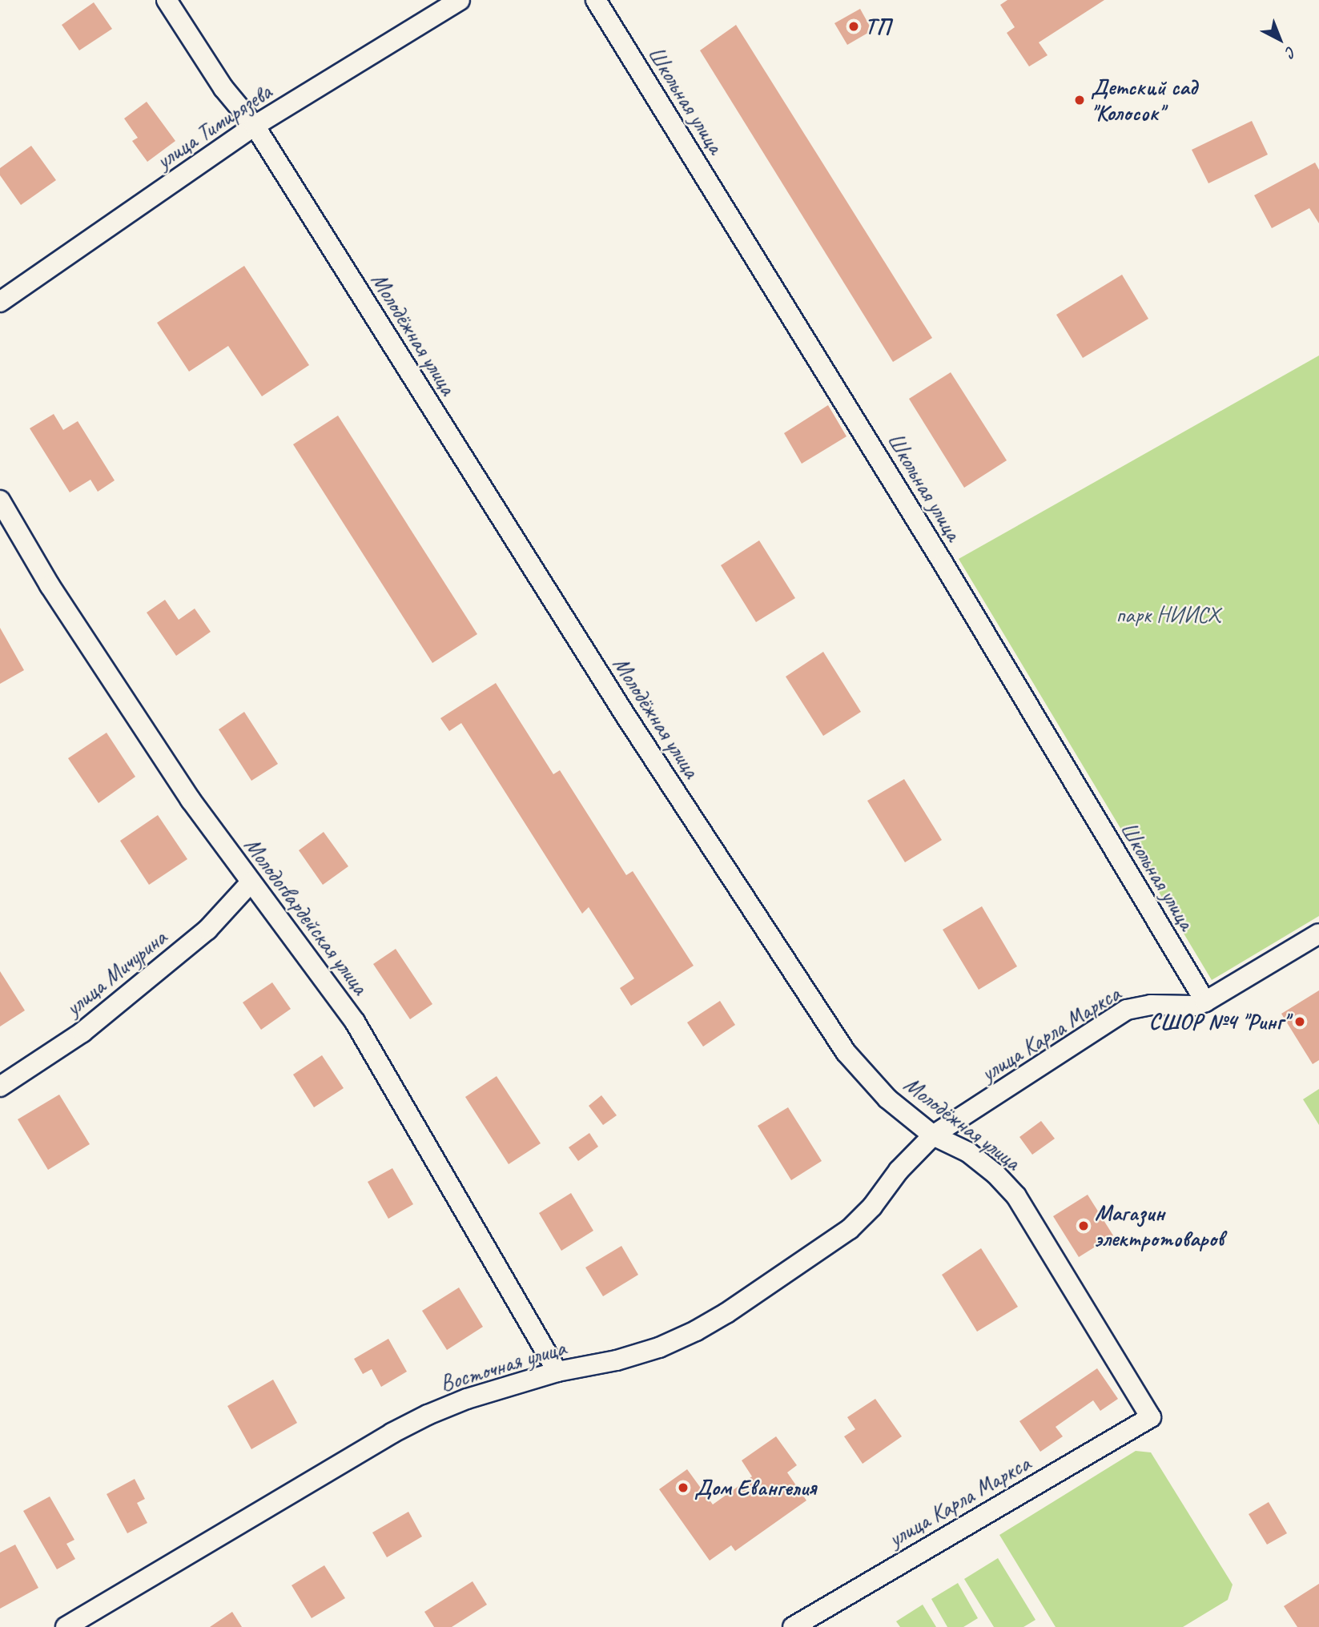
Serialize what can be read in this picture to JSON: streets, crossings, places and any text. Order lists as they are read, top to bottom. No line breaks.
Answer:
{"streets":{"street":["Школьная улица","улица Тимирязева","Молодёжная улица","Молодогвардейская улица","улица Мичурина","улица Карла Маркса","Восточная улица"]},"crossings":[["Школьная улица","улица Карла Маркса"],["улица Тимирязева","Молодёжная улица"],["Молодёжная улица","улица Карла Маркса"],["Молодёжная улица","Восточная улица"],["Молодогвардейская улица","улица Мичурина"],["Молодогвардейская улица","Восточная улица"],["улица Карла Маркса","Восточная улица"]],"parks":["парк НИИСХ"],"places":["ТП","Детский сад \"Колосок\"","СШОР №4 \"Ринг\"","Магазин электротоваров","Дом Евангелия"],"north":"bottom right"}
